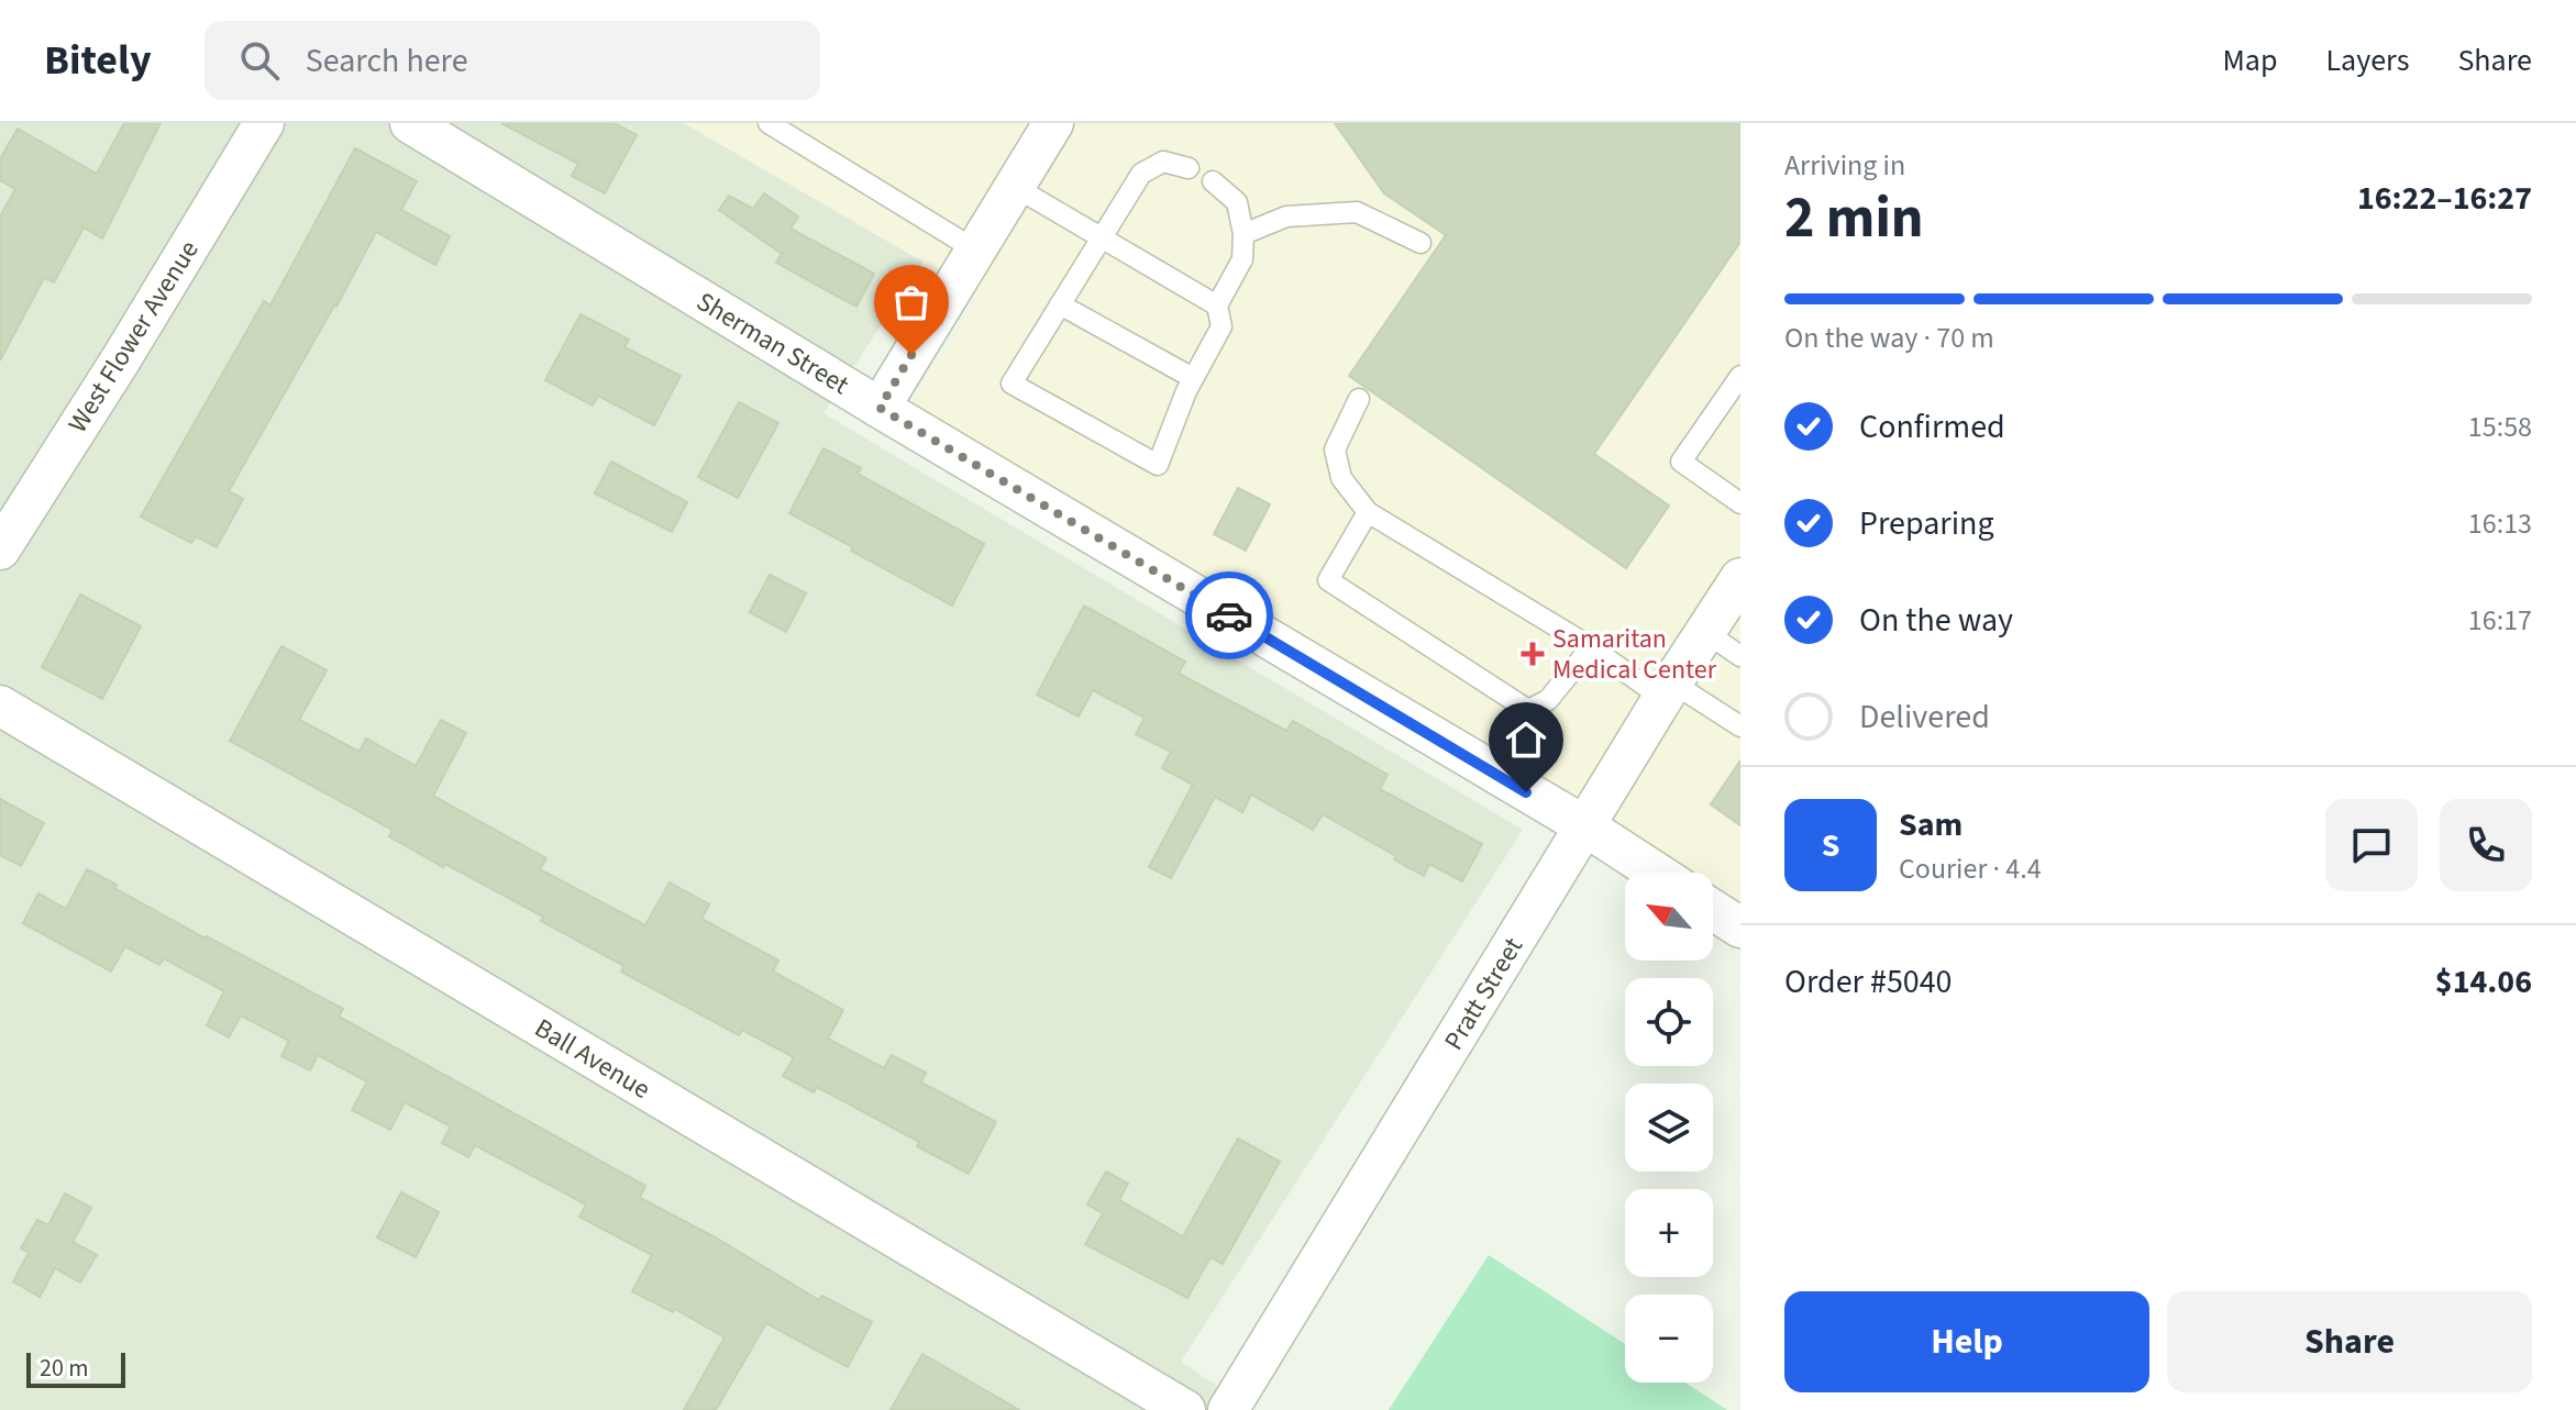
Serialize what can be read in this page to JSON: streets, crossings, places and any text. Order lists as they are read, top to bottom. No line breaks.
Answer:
{"streets":{"street":["West Flower Avenue","Sherman Street","Pratt Street","Ball Avenue"]},"crossings":[["Sherman Street","Pratt Street"]],"places":{"health":["Samaritan Medical Center"]},"scale_bar":"20 m","north":"top left","page":{"header":"Bitely","search":"Search here","nav":["Map","Layers","Share"],"heading":["2 min","Arriving in","16:22–16:27"],"panel":["Sam","Courier · 4.4","Order #5040","$14.06"],"bar":"On the way · 70 m","list":[["Confirmed","15:58"],["Preparing","16:13"],["On the way","16:17"],"Delivered"],"round":"S","map_buttons":["+","−"],"buttons":["Help","Share"],"scale":"20 m"}}
